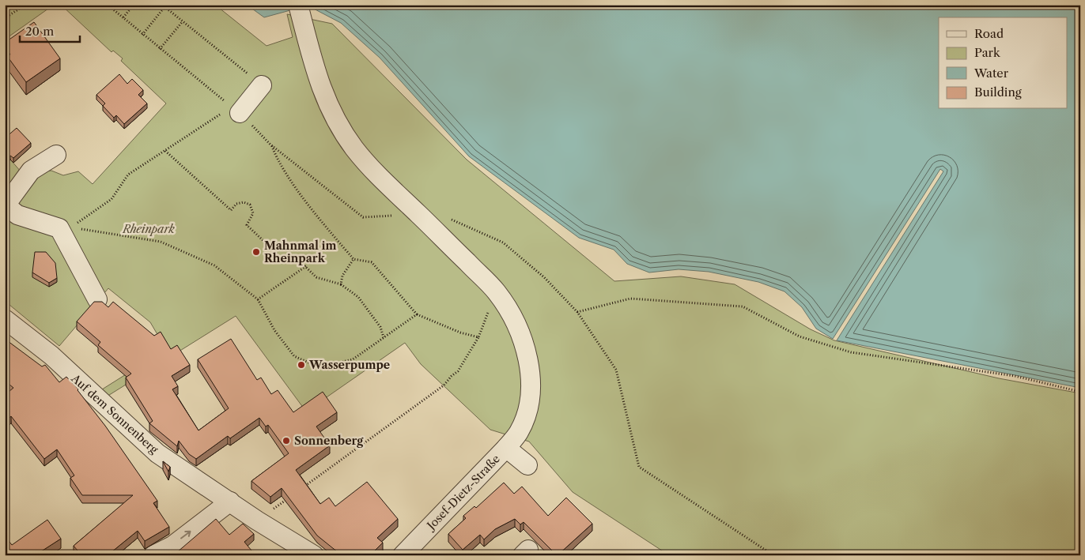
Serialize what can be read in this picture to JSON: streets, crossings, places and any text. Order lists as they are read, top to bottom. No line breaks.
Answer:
{"streets":{"street":["Auf dem Sonnenberg","Josef-Dietz-Straße"]},"parks":["Rheinpark"],"places":["Mahnmal im Rheinpark","Wasserpumpe","Sonnenberg"],"legend":["Road","Park","Water","Building"],"scale_bar":"20 m"}
